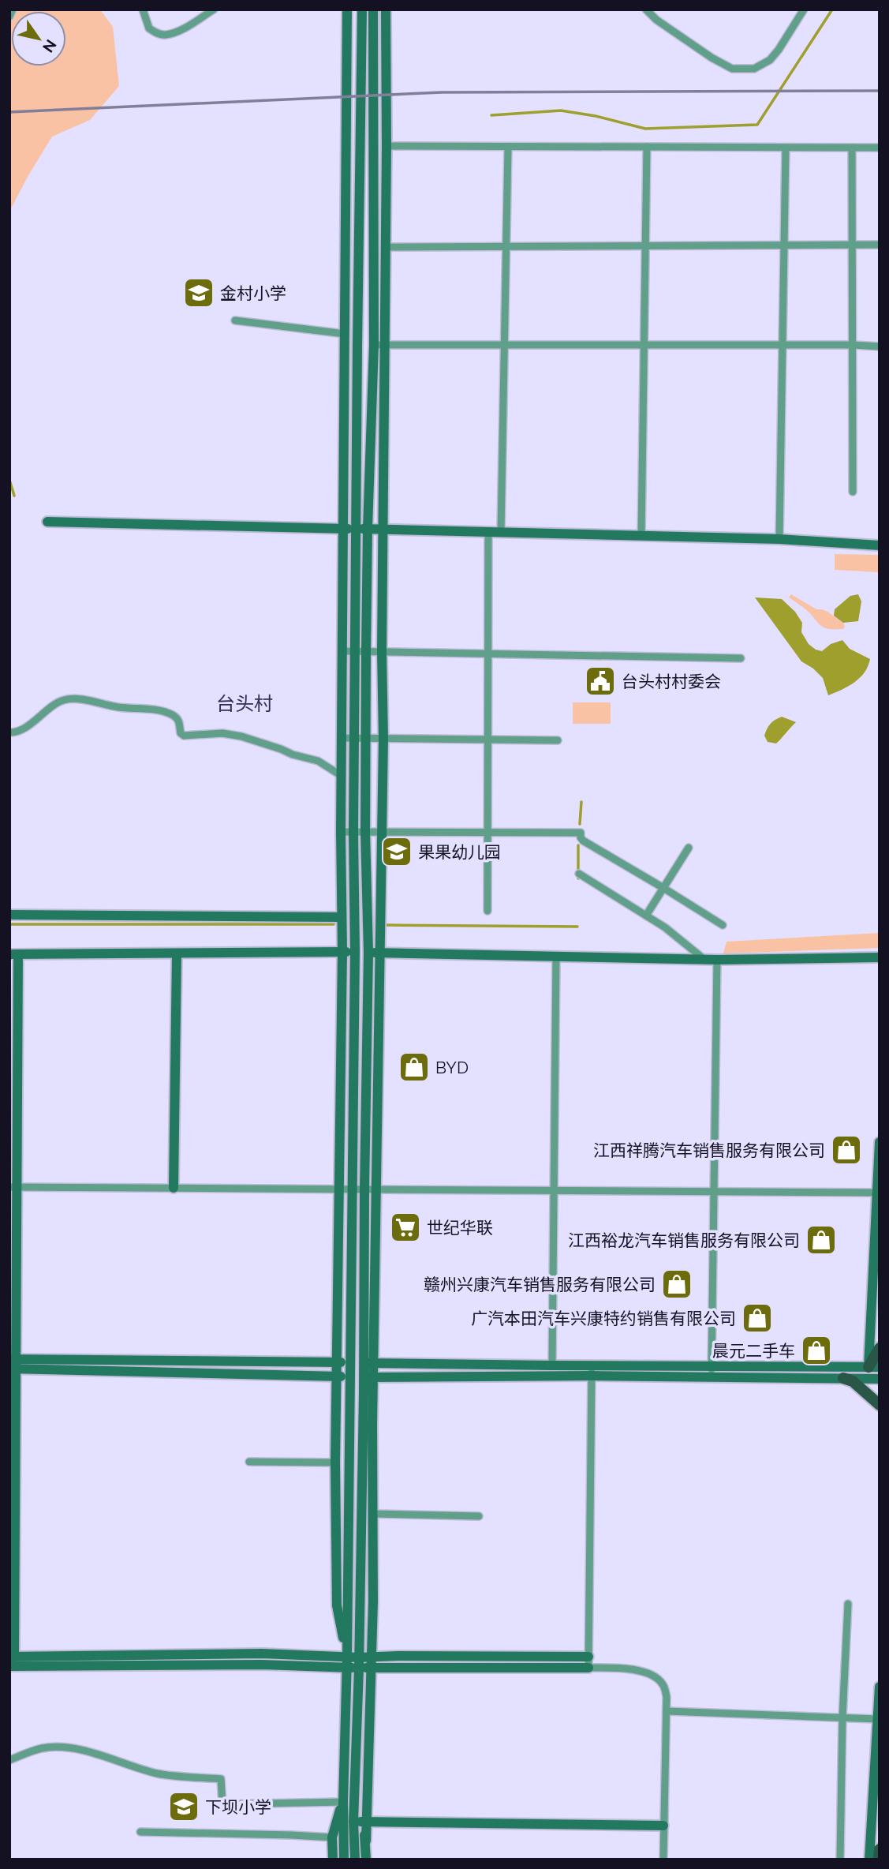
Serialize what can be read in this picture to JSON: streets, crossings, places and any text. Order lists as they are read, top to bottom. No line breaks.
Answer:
{"districts":["台头村"],"places":{"school or university":["金村小学","果果幼儿园","下坝小学"],"public building":["台头村村委会"],"shop":["BYD","江西祥腾汽车销售服务有限公司","江西裕龙汽车销售服务有限公司","赣州兴康汽车销售服务有限公司","广汽本田汽车兴康特约销售有限公司","晨元二手车"],"supermarket":["世纪华联"]},"north":"bottom right"}
